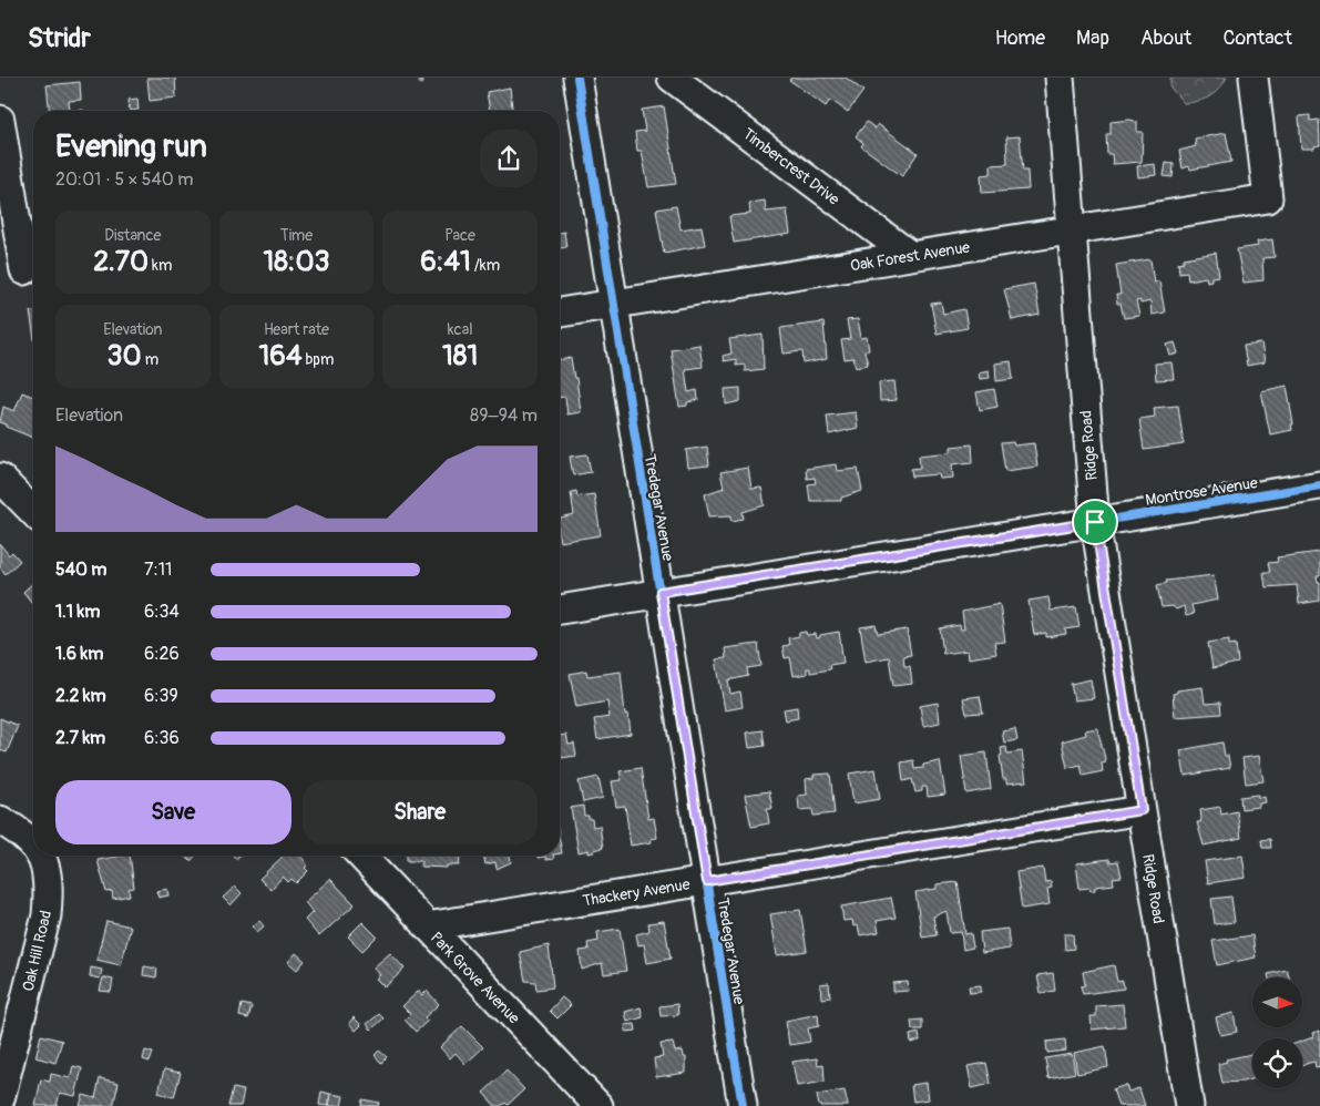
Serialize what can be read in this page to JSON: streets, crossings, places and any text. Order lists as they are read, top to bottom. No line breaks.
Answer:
{"streets":{"street":["Timbercrest Drive","Oak Forest Avenue","Ridge Road","Montrose Avenue","Tredegar Avenue","Thackery Avenue","Oak Hill Road","Park Grove Avenue"]},"crossings":[["Timbercrest Drive","Oak Forest Avenue"],["Oak Forest Avenue","Ridge Road"],["Oak Forest Avenue","Tredegar Avenue"],["Ridge Road","Montrose Avenue"],["Ridge Road","Thackery Avenue"],["Montrose Avenue","Tredegar Avenue"],["Tredegar Avenue","Thackery Avenue"],["Thackery Avenue","Park Grove Avenue"]],"north":"right","page":{"header":"Stridr","nav":["Home","Map","About","Contact"],"heading":["Evening run","20:01 · 5 × 540 m"],"stats":[["Distance","2.70 km"],["Time","18:03"],["Pace","6:41 /km"],["Elevation","30 m"],["Heart rate","164 bpm"],["kcal","181"]],"chart":["Elevation","89–94 m"],"list":[{"name":"540 m","note":"7:11"},{"name":"1.1 km","note":"6:34"},{"name":"1.6 km","note":"6:26"},{"name":"2.2 km","note":"6:39"},{"name":"2.7 km","note":"6:36"}],"buttons":["Save","Share"]}}
